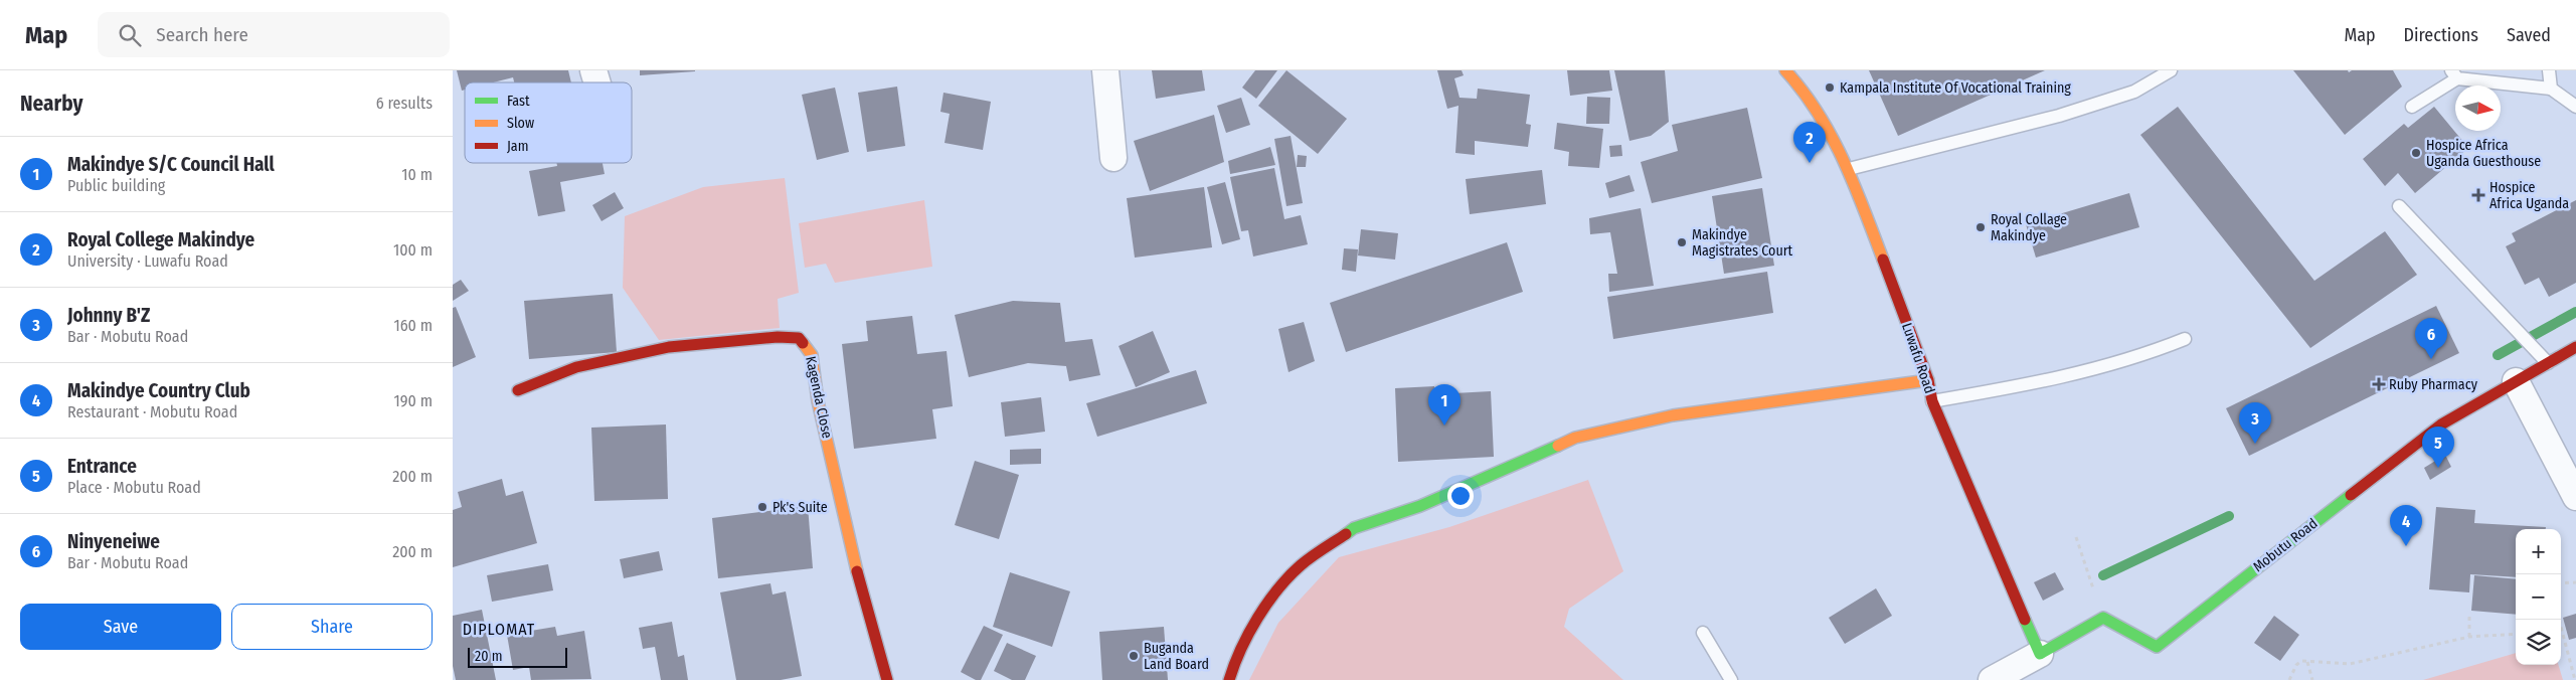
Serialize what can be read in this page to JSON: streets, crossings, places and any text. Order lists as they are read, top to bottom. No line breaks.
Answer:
{"streets":{"street":["Luwafu Road","Kagenda Close","Mobutu Road"]},"districts":["DIPLOMAT"],"places":{"other":["Kampala Institute Of Vocational Training","Hospice Africa Uganda Guesthouse","Royal Collage Makindye","Makindye Magistrates Court","Pk's Suite","Buganda Land Board"],"health":["Hospice Africa Uganda","Ruby Pharmacy"]},"legend":["Fast","Slow","Jam"],"scale_bar":"20 m","north":"right","page":{"header":"Map","search":"Search here","nav":["Map","Directions","Saved"],"heading":["Nearby","6 results"],"pins":["2","6","1","3","5","4"],"list":[{"mark":"1","name":"Makindye S/C Council Hall","note":"Public building","value":"10 m"},{"mark":"2","name":"Royal College Makindye","note":"University · Luwafu Road","value":"100 m"},{"mark":"3","name":"Johnny B'Z","note":"Bar · Mobutu Road","value":"160 m"},{"mark":"4","name":"Makindye Country Club","note":"Restaurant · Mobutu Road","value":"190 m"},{"mark":"5","name":"Entrance","note":"Place · Mobutu Road","value":"200 m"},{"mark":"6","name":"Ninyeneiwe","note":"Bar · Mobutu Road","value":"200 m"}],"map_buttons":["+","−"],"buttons":["Save","Share"],"scale":"20 m"}}
